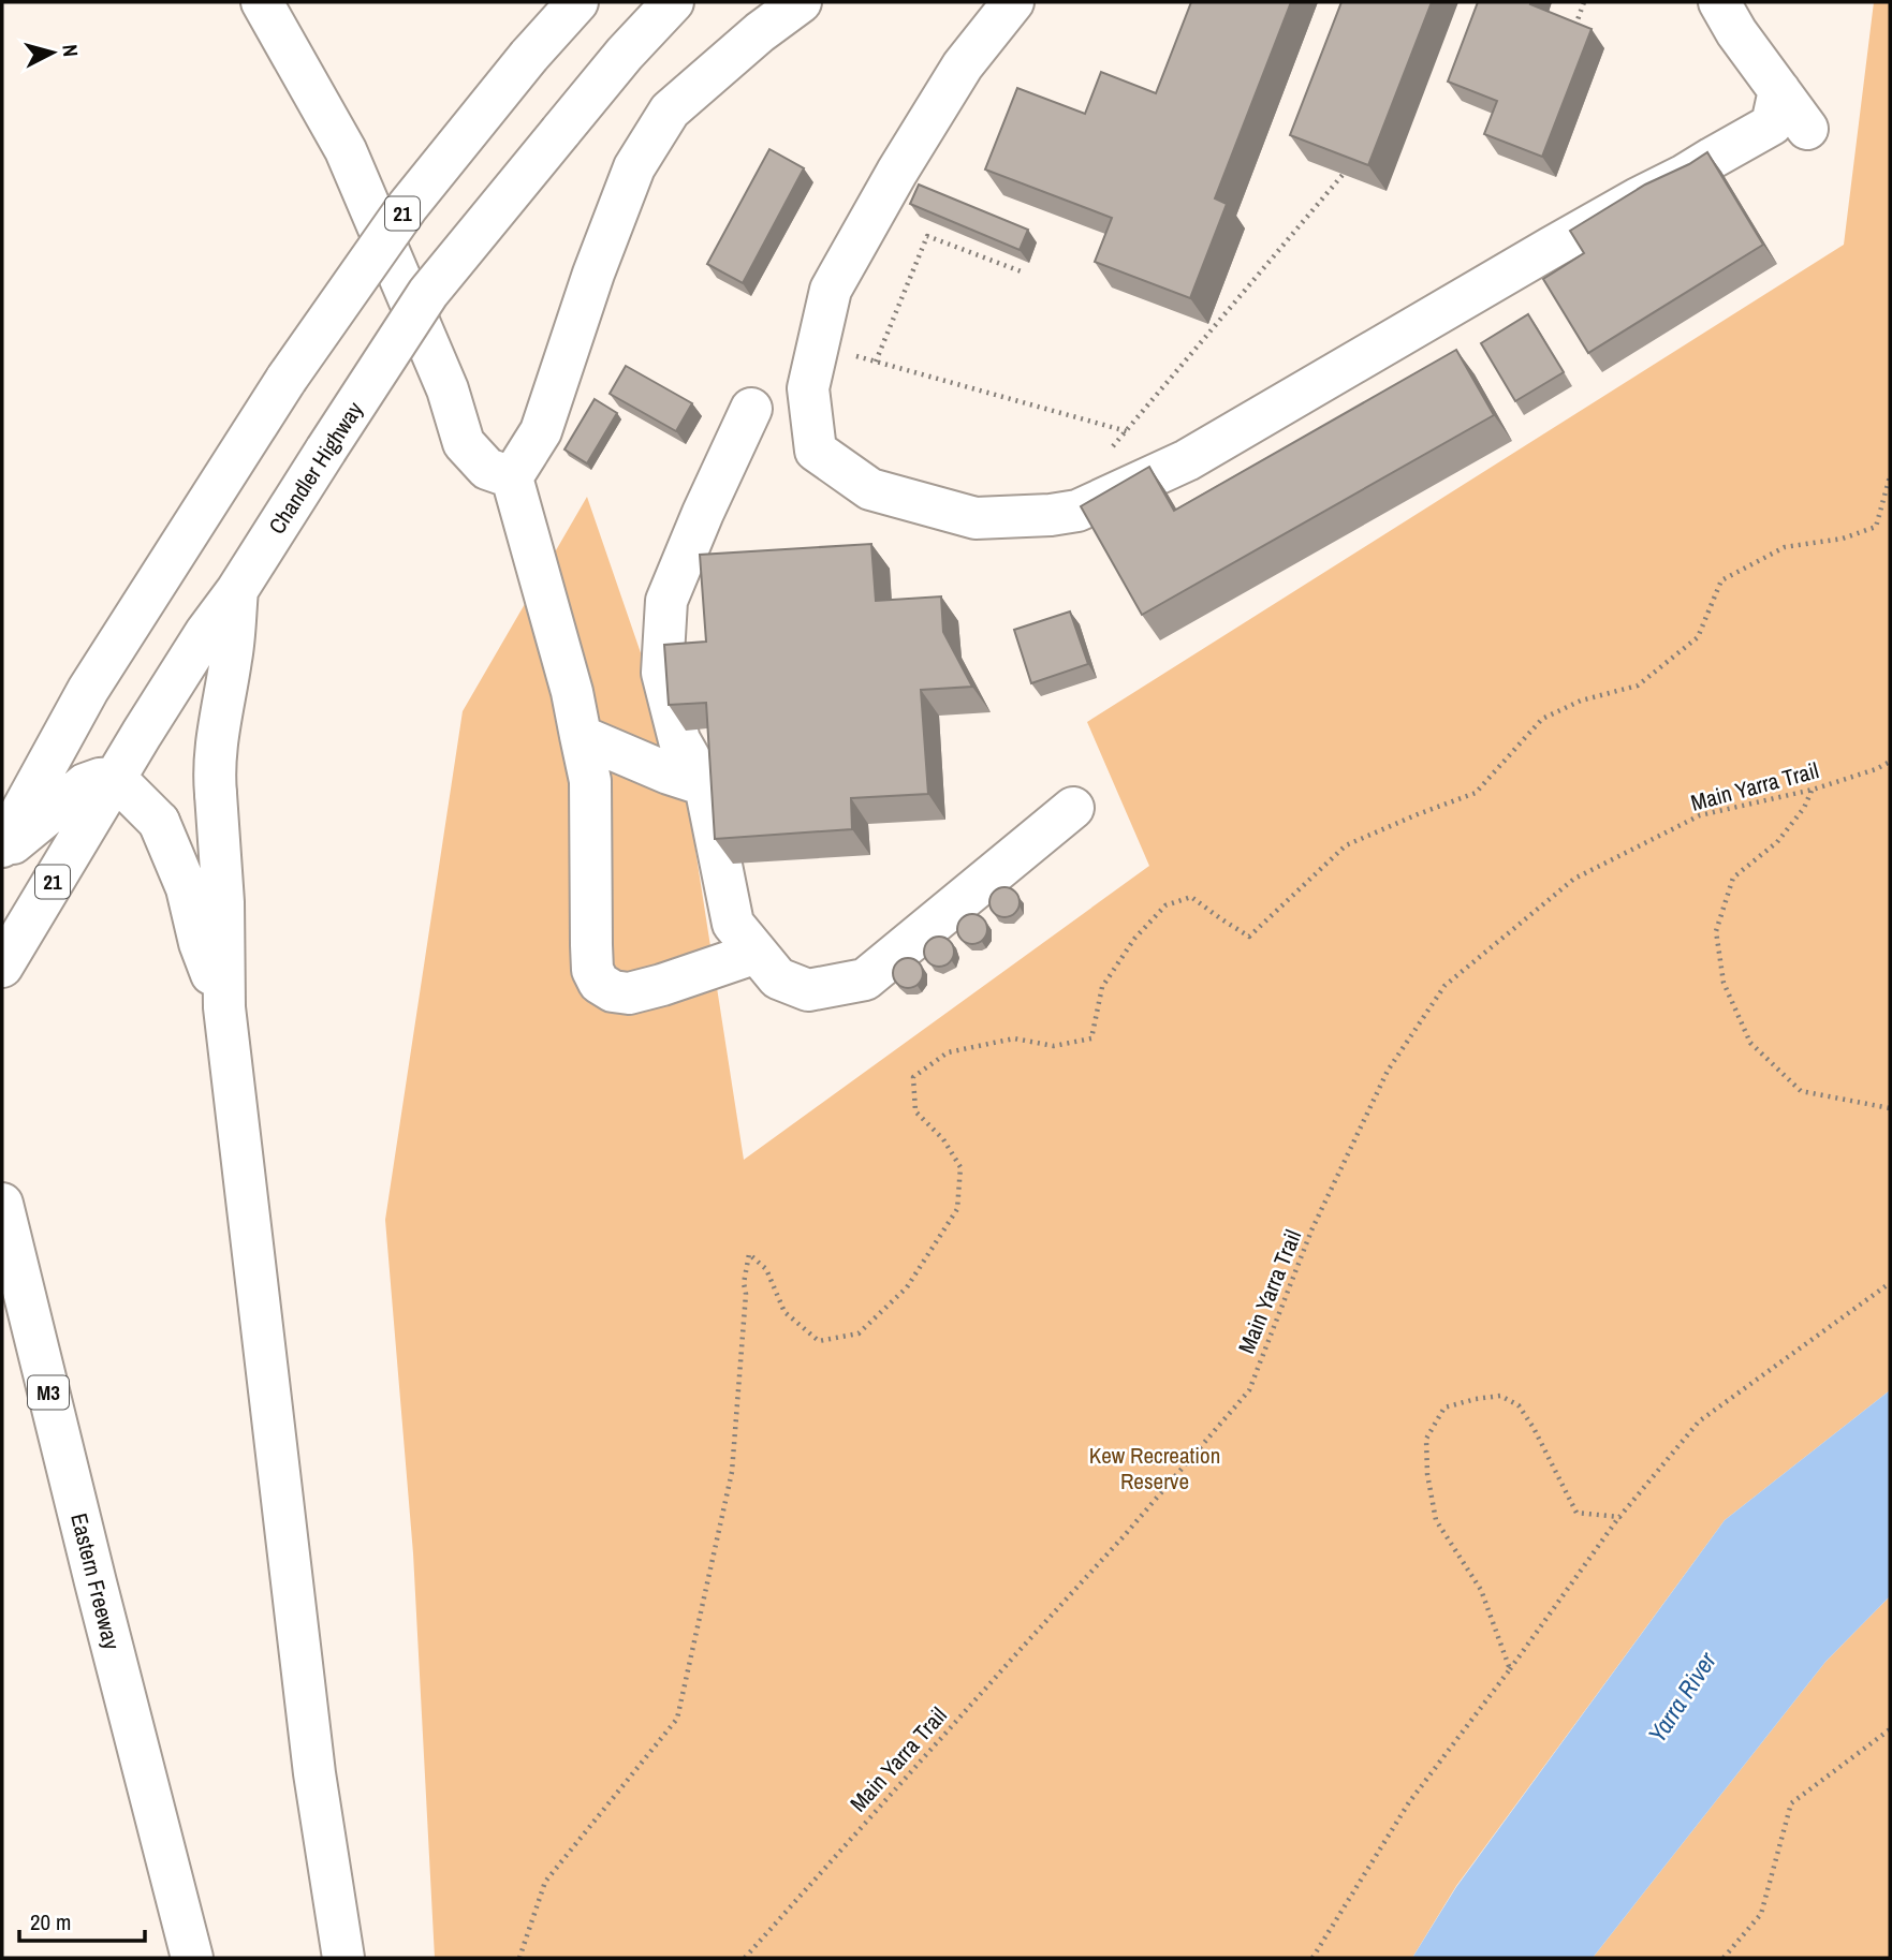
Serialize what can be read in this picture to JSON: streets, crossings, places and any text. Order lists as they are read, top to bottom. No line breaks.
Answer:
{"streets":{"main road":["21","Chandler Highway","M3","Eastern Freeway"],"path":["Main Yarra Trail"]},"water":["Yarra River"],"parks":["Kew Recreation Reserve"],"scale_bar":"20 m","north":"right"}
